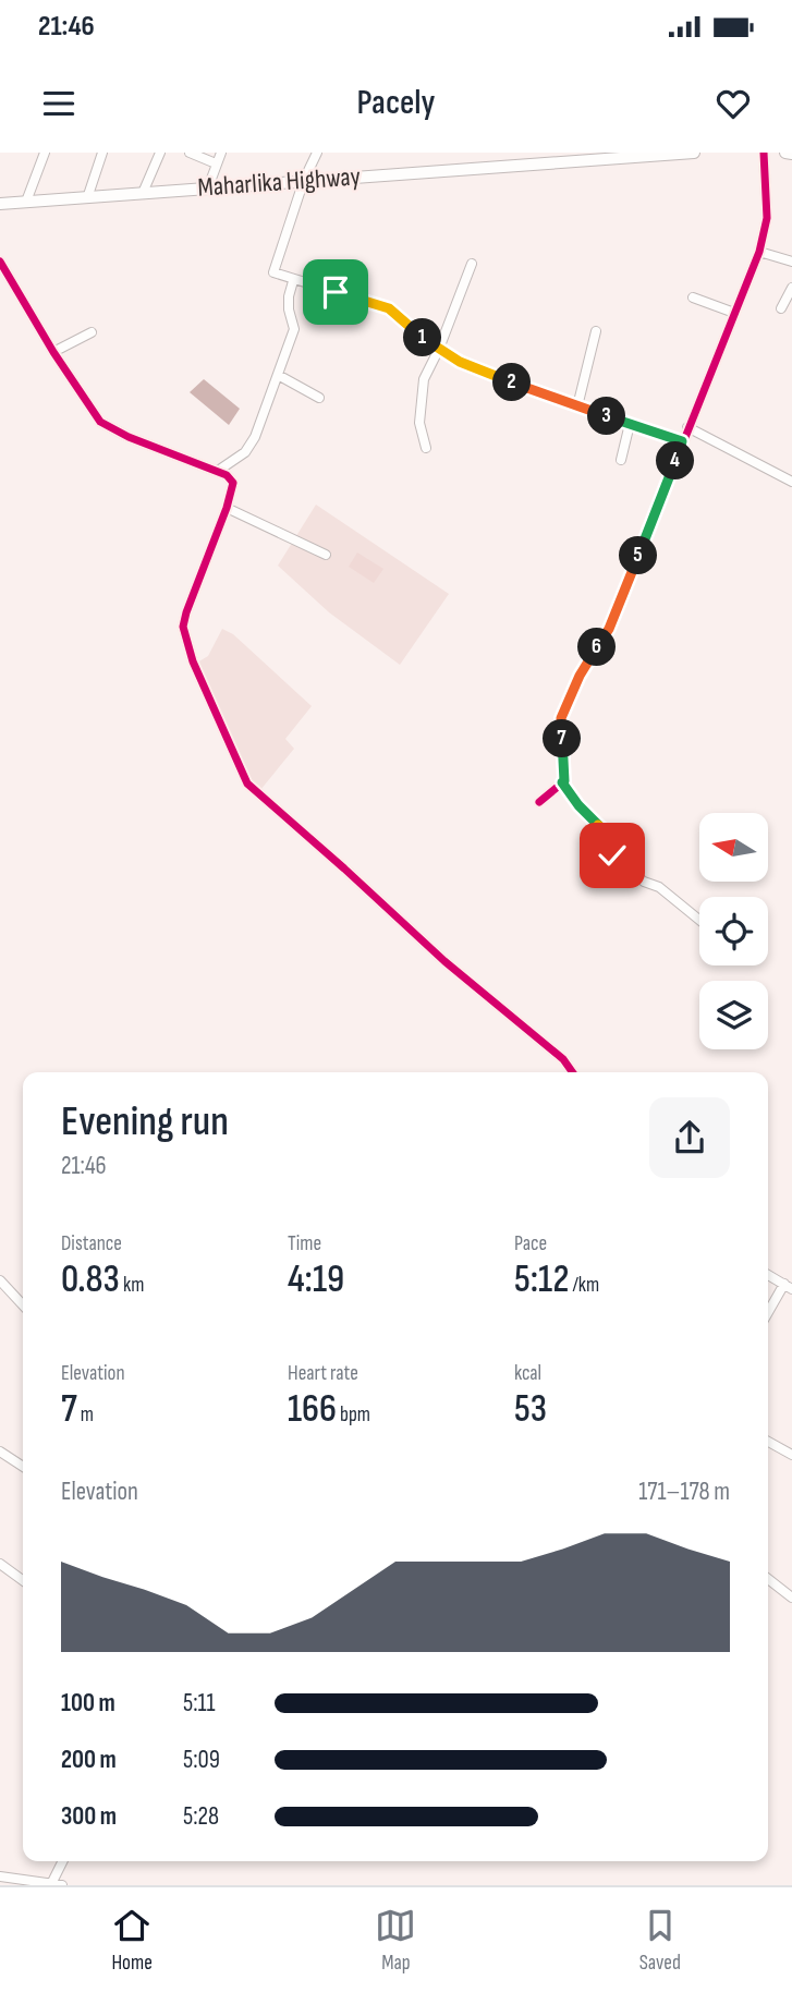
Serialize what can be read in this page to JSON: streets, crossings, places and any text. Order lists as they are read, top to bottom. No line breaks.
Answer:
{"streets":{"highway":["Maharlika Highway"]},"north":"left","page":{"status":"21:46","header":"Pacely","pins":["1","2","3","4","5","6","7"],"heading":["Evening run","21:46"],"stats":[["Distance","0.83 km"],["Time","4:19"],["Pace","5:12 /km"],["Elevation","7 m"],["Heart rate","166 bpm"],["kcal","53"]],"chart":["Elevation","171–178 m"],"list":[{"name":"100 m","note":"5:11"},{"name":"200 m","note":"5:09"},{"name":"300 m","note":"5:28"}],"tabs":["Home","Map","Saved"]}}
